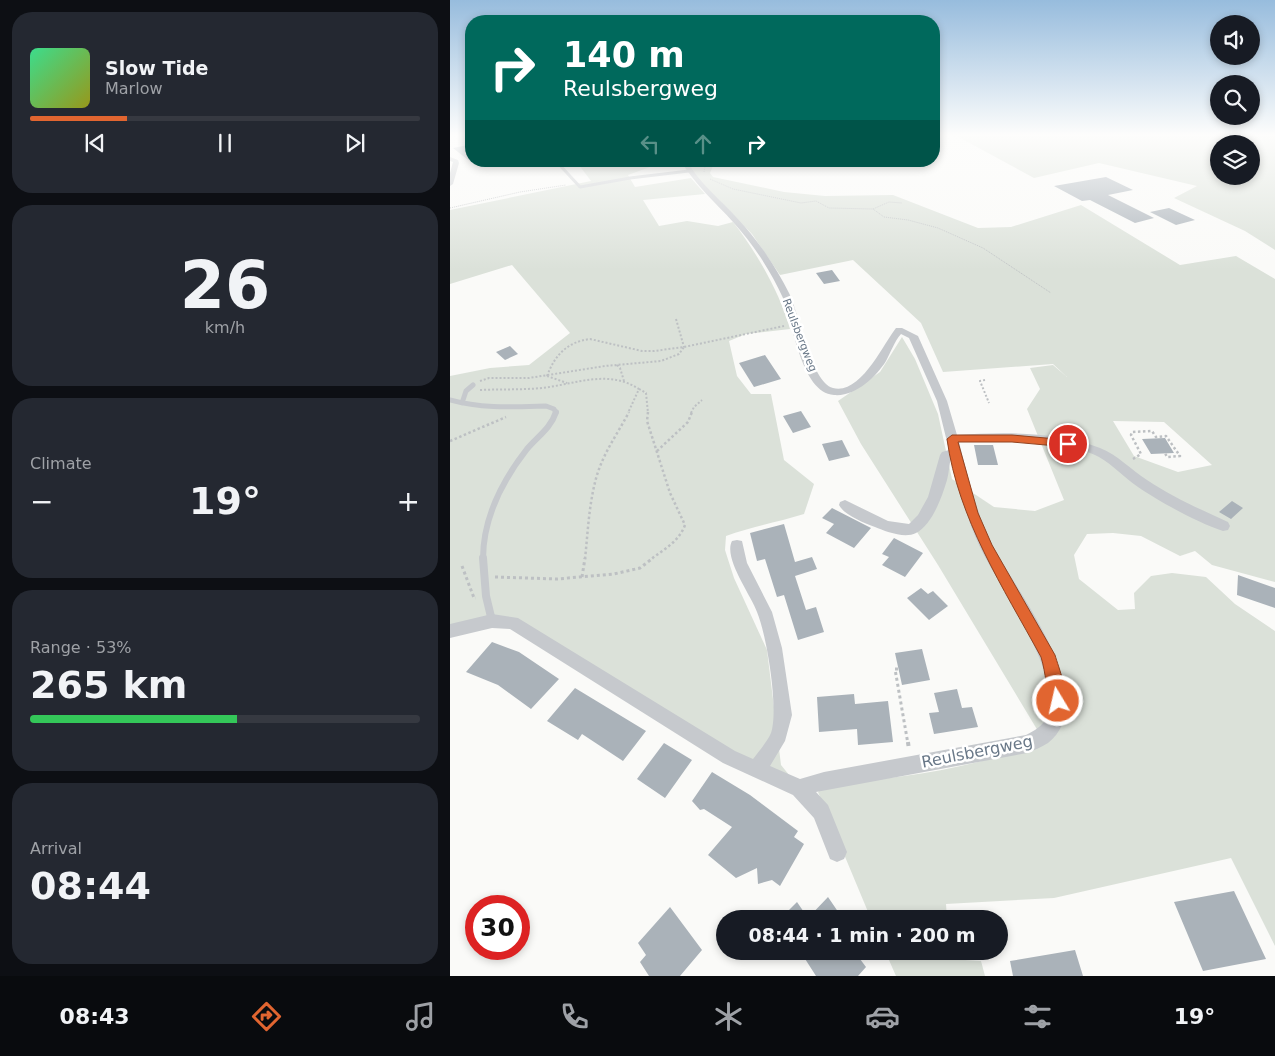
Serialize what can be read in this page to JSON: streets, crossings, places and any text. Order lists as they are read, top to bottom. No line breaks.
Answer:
{"streets":{"street":["Reulsbergweg"]},"page":{"turn":["140 m","Reulsbergweg"],"song":["Slow Tide","Marlow"],"tile":[["26","km/h"],"Climate",["Range · 53%","265 km"],["Arrival","08:44"]],"heat":["−","19°","+"],"limit":"30","trip":"08:44 · 1 min · 200 m","tabs":["08:43","19°"]}}
